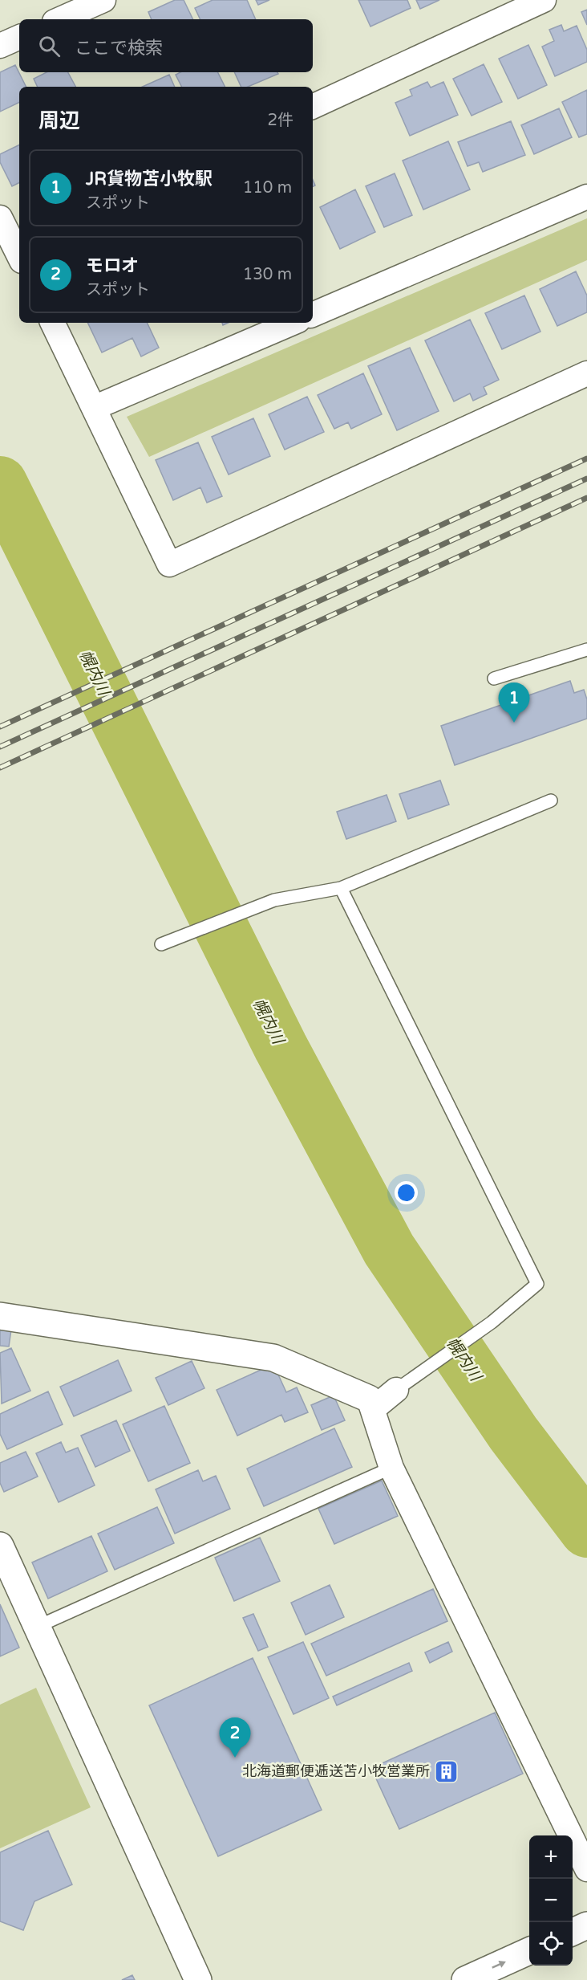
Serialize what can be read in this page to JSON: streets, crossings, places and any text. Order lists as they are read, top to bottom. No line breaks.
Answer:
{"water":["幌内川"],"places":{"building":["北海道郵便逓送苫小牧営業所"]},"page":{"search":"ここで検索","heading":["周辺","2件"],"list":[{"mark":"1","name":"JR貨物苫小牧駅","note":"スポット","value":"110 m"},{"mark":"2","name":"モロオ","note":"スポット","value":"130 m"}],"pins":["1","2"],"map_buttons":["+","−"]}}
